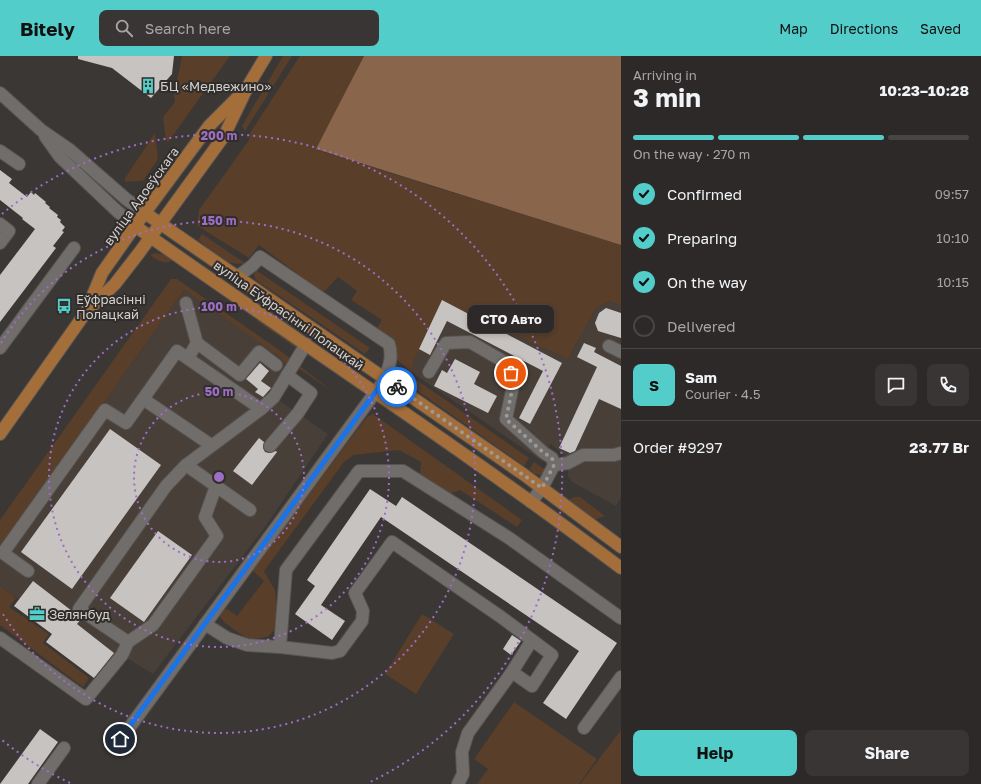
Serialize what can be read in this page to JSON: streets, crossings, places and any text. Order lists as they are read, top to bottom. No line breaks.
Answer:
{"streets":{"main road":["вуліца Адоеўскага","вуліца Еўфрасінні Полацкай"]},"crossings":[["вуліца Адоеўскага","вуліца Еўфрасінні Полацкай"]],"places":{"building":["БЦ «Медвежино»"],"bus stop":["Еўфрасінні Полацкай"],"other":["СТО Авто"],"office":["Зелянбуд"]},"page":{"header":"Bitely","search":"Search here","nav":["Map","Directions","Saved"],"heading":["3 min","Arriving in","10:23–10:28"],"panel":["Sam","Courier · 4.5","Order #9297","23.77 Br"],"bar":"On the way · 270 m","list":[["Confirmed","09:57"],["Preparing","10:10"],["On the way","10:15"],"Delivered"],"bubble":"СТО Авто","round":"S","buttons":["Help","Share"]},"rings":["200 m","150 m","100 m","50 m"]}
